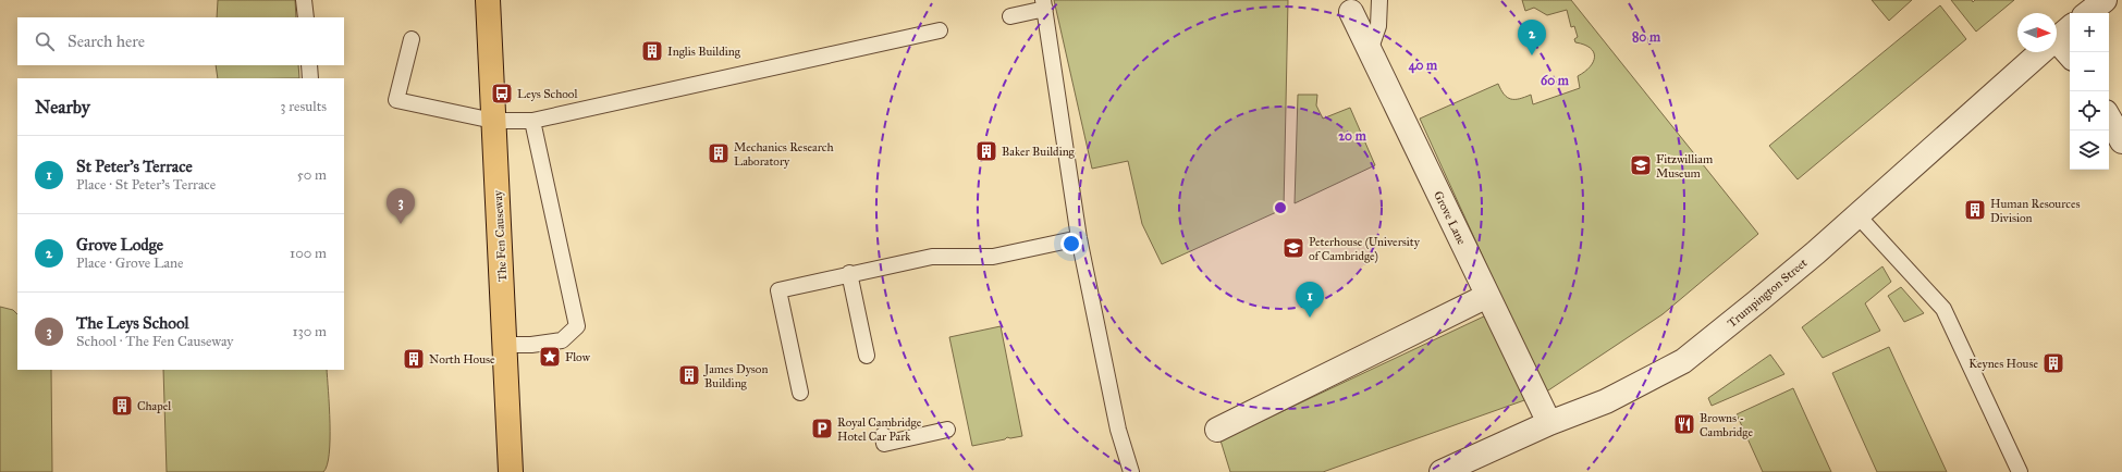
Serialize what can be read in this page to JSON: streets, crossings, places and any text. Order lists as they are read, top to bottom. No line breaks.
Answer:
{"streets":{"main road":["The Fen Causeway"],"street":["Grove Lane","Trumpington Street"]},"crossings":[["Grove Lane","Trumpington Street"]],"places":{"building":["Inglis Building","Baker Building","Mechanics Research Laboratory","Human Resources Division","North House","Keynes House","James Dyson Building","Chapel"],"bus stop":["Leys School"],"school or university":["Fitzwilliam Museum","Peterhouse (University of Cambridge)"],"place":["Flow"],"restaurant":["Browns - Cambridge"],"parking":["Royal Cambridge Hotel Car Park"]},"north":"right","page":{"map_buttons":["+","−"],"search":"Search here","pins":["2","3","1"],"heading":["Nearby","3 results"],"list":[{"mark":"1","name":"St Peter's Terrace","note":"Place · St Peter's Terrace","value":"50 m"},{"mark":"2","name":"Grove Lodge","note":"Place · Grove Lane","value":"100 m"},{"mark":"3","name":"The Leys School","note":"School · The Fen Causeway","value":"130 m"}]},"rings":["80 m","40 m","60 m","20 m"]}
